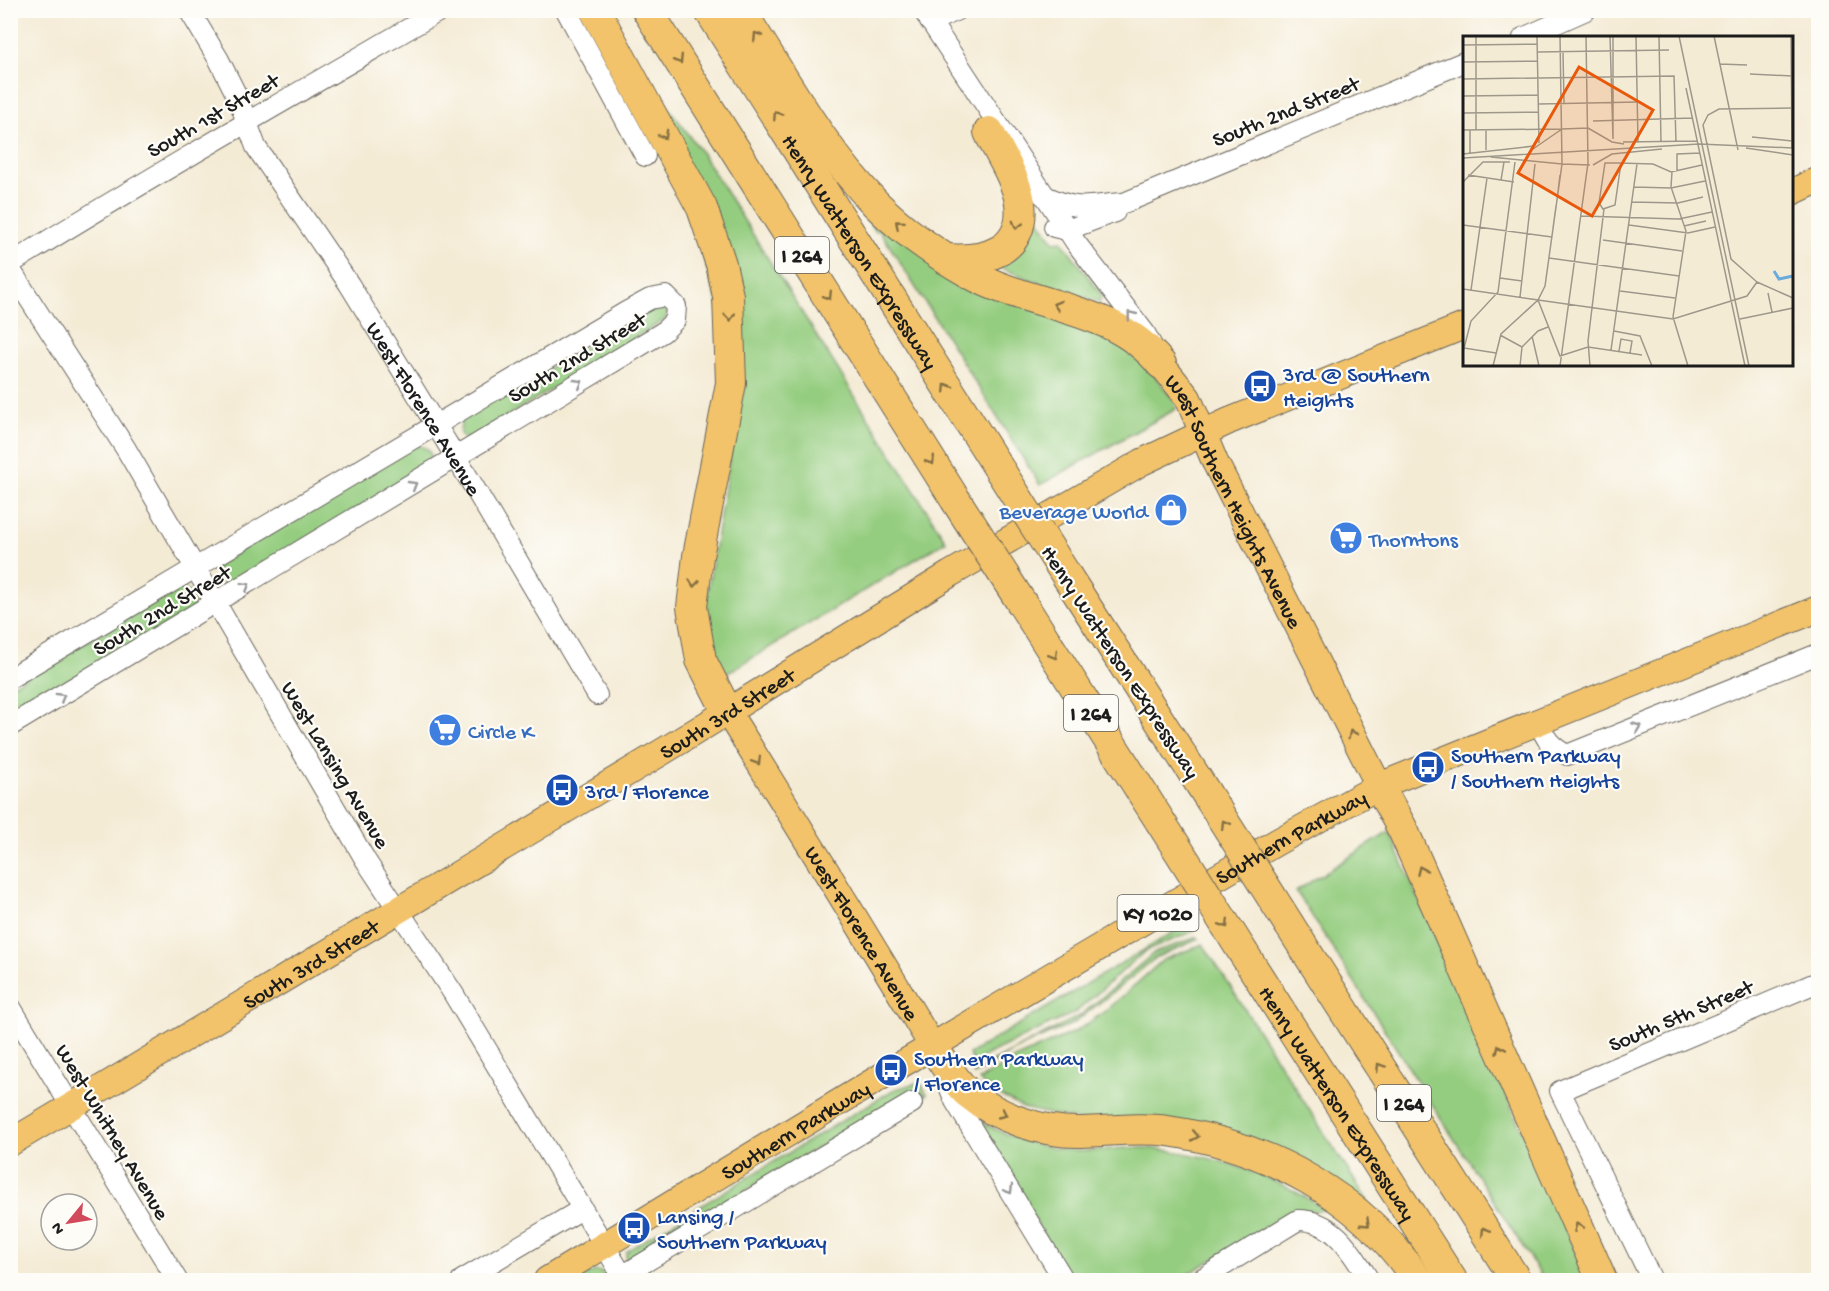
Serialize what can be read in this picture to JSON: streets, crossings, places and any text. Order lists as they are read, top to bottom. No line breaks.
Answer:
{"streets":{"highway":["Henry Watterson Expressway","I 264"],"main road":["West Florence Avenue","West Southern Heights Avenue","South 3rd Street","Southern Parkway","KY 1020"],"street":["South 2nd Street","South 1st Street","West Lansing Avenue","South 5th Street","West Whitney Avenue"]},"crossings":[["South 2nd Street","West Florence Avenue"],["South 2nd Street","West Southern Heights Avenue"],["South 2nd Street","West Lansing Avenue"],["South 1st Street","West Florence Avenue"],["West Florence Avenue","South 3rd Street"],["West Florence Avenue","Southern Parkway"],["West Southern Heights Avenue","South 3rd Street"],["West Southern Heights Avenue","Southern Parkway"],["South 3rd Street","West Lansing Avenue"],["South 3rd Street","West Whitney Avenue"],["West Lansing Avenue","Southern Parkway"]],"one_way":["West Florence Avenue","West Southern Heights Avenue"],"places":{"bus stop":["3rd @ Southern Heights","Southern Parkway / Southern Heights","3rd / Florence","Southern Parkway / Florence","Lansing / Southern Parkway"],"shop":["Beverage World"],"supermarket":["Thorntons","Circle K"]},"north":"bottom left"}
